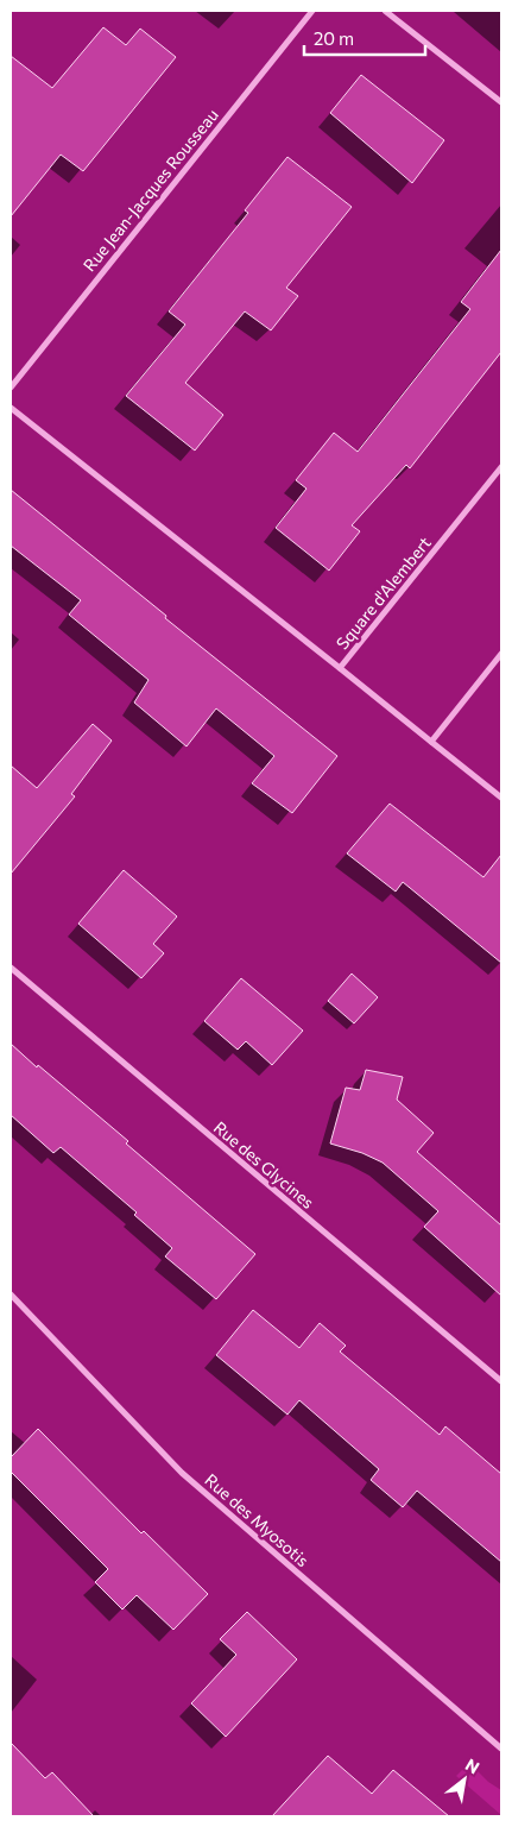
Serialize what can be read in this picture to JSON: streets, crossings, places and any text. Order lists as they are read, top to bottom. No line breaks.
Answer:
{"streets":{"street":["Rue Jean-Jacques Rousseau","Square d'Alembert","Rue des Glycines","Rue des Myosotis"]},"scale_bar":"20 m","north":"top right"}
